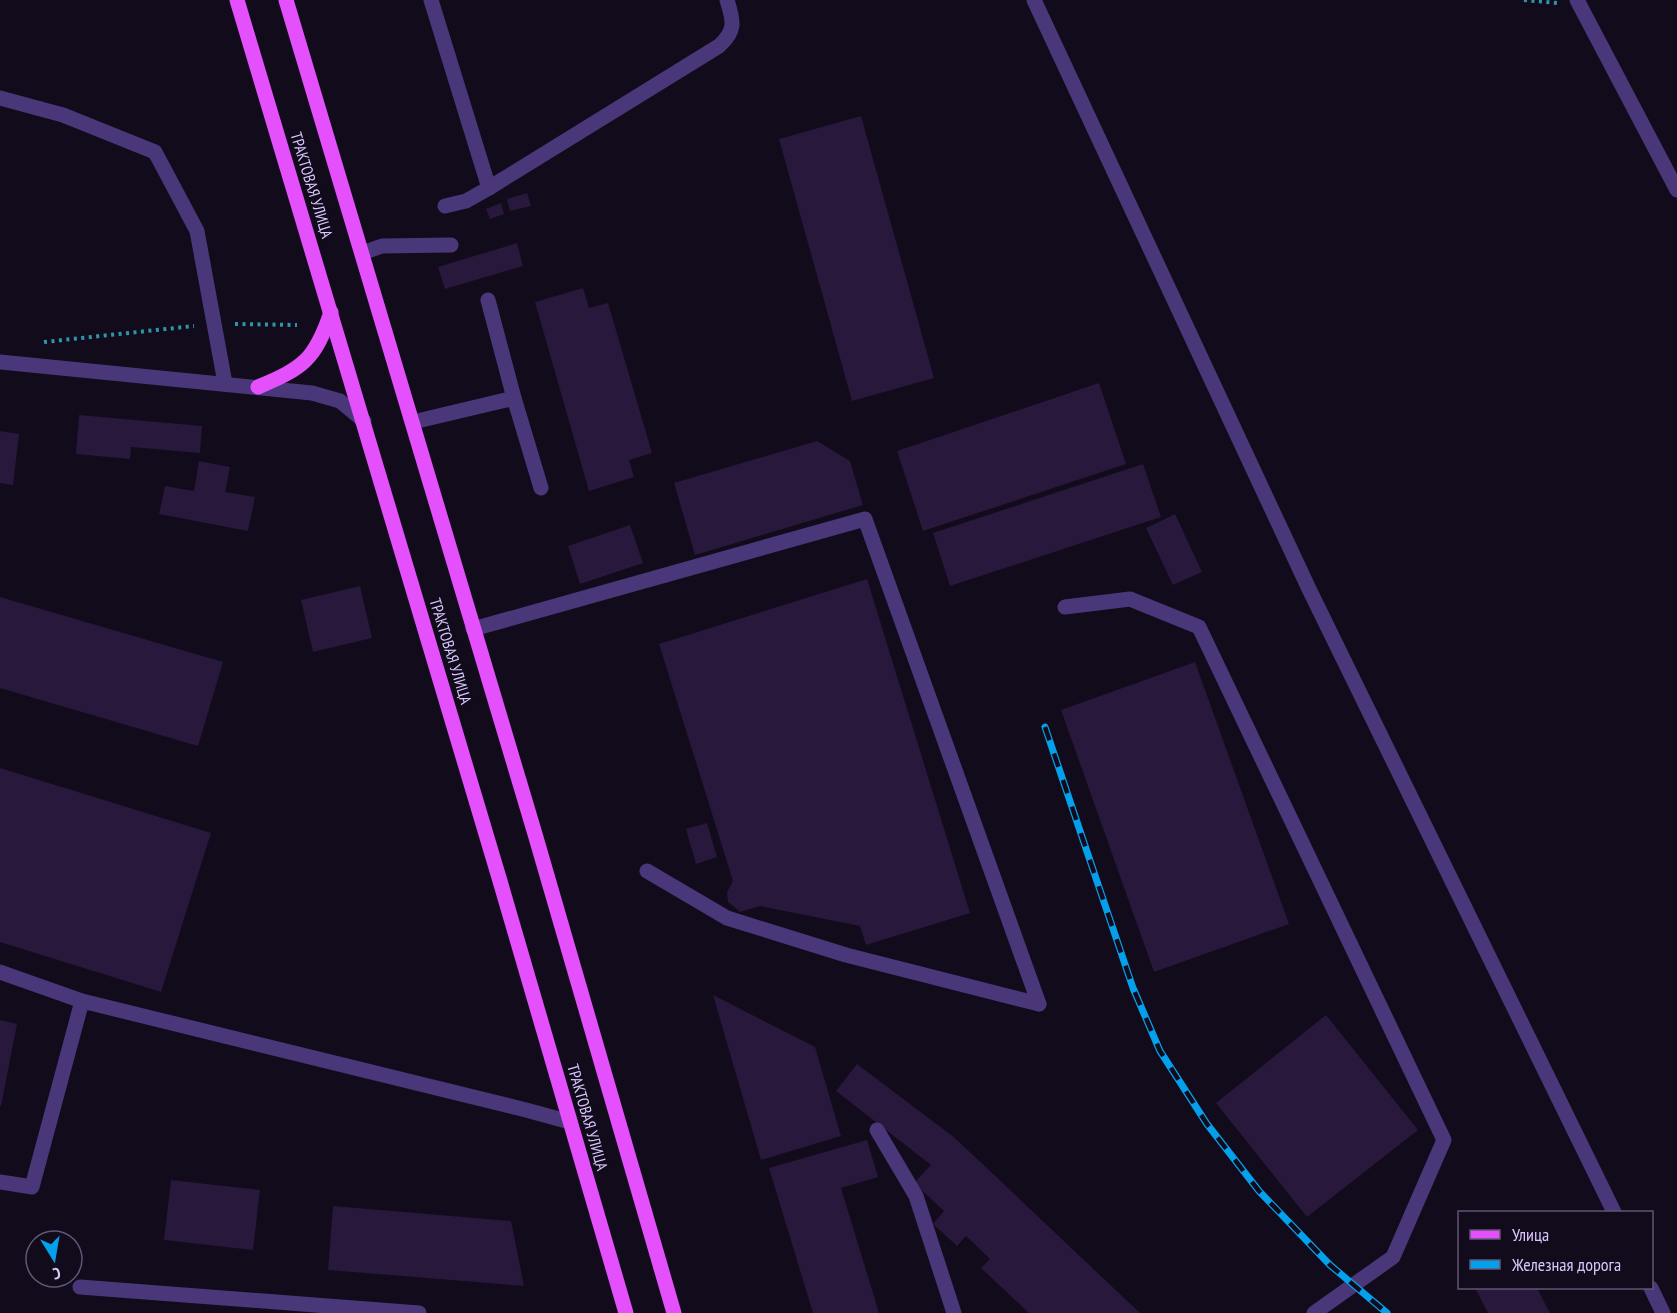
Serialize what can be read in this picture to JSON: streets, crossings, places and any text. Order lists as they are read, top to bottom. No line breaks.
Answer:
{"streets":{"main road":["ТРАКТОВАЯ УЛИЦА"]},"legend":["Улица","Железная дорога"],"north":"bottom"}
